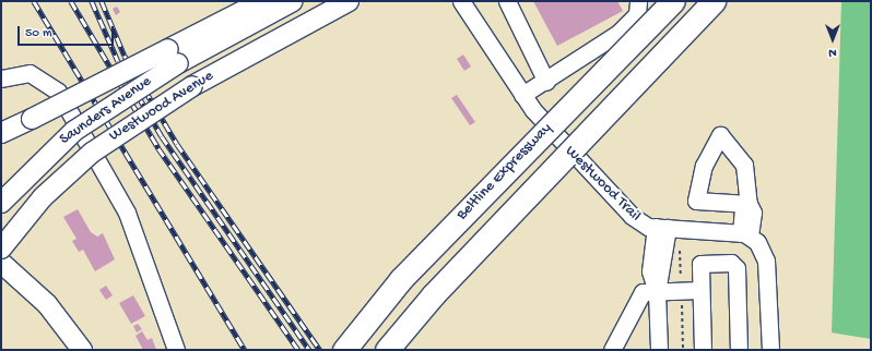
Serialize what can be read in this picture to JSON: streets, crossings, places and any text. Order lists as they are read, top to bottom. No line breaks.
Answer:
{"streets":{"highway":["Beltline Expressway"],"main road":["Westwood Avenue","Saunders Avenue"],"street":["Westwood Trail"]},"crossings":[["Westwood Avenue","Saunders Avenue"]],"scale_bar":"50 m","north":"bottom"}
